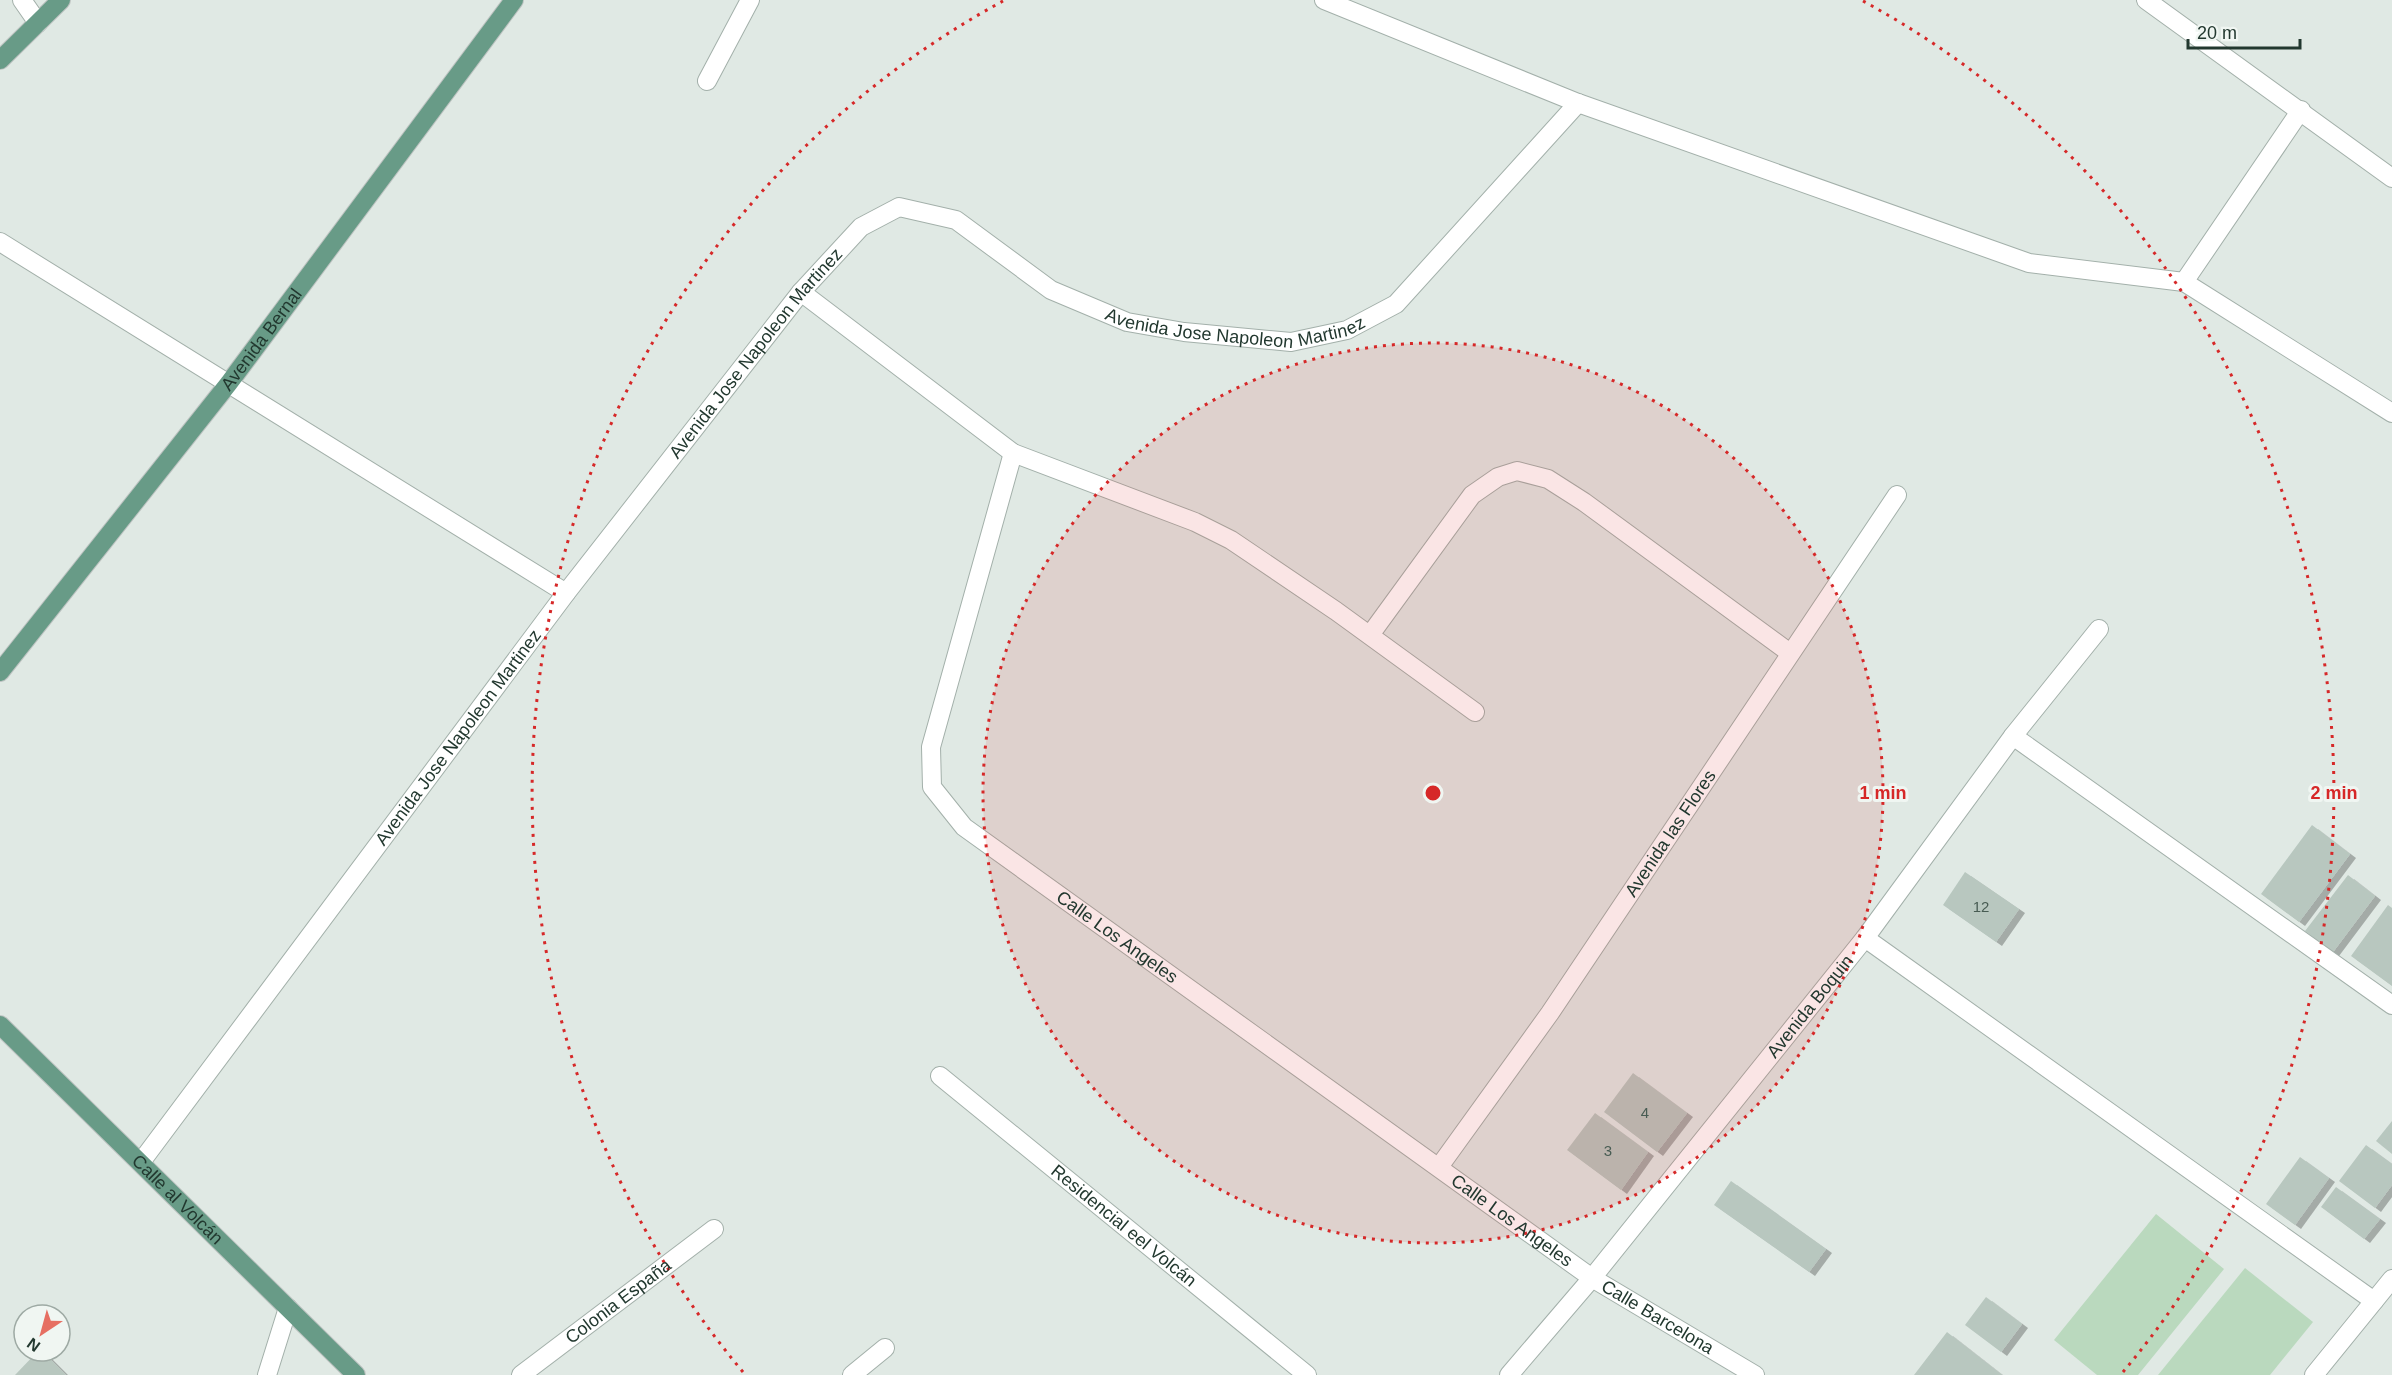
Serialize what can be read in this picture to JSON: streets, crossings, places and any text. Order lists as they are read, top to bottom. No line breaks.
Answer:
{"streets":{"main road":["Avenida Bernal","Calle al Volcán"],"street":["Avenida Jose Napoleon Martinez","Avenida las Flores","Calle Los Angeles","Avenida Boquin","Residencial eel Volcán","Colonia España","Calle Barcelona"]},"crossings":[["Avenida Jose Napoleon Martinez","Calle al Volcán"],["Avenida las Flores","Calle Los Angeles"],["Calle Los Angeles","Avenida Boquin"],["Calle Los Angeles","Calle Barcelona"],["Avenida Boquin","Calle Barcelona"]],"house_numbers":["12","4","3"],"scale_bar":"20 m","north":"bottom left","rings":["1 min","2 min"]}
